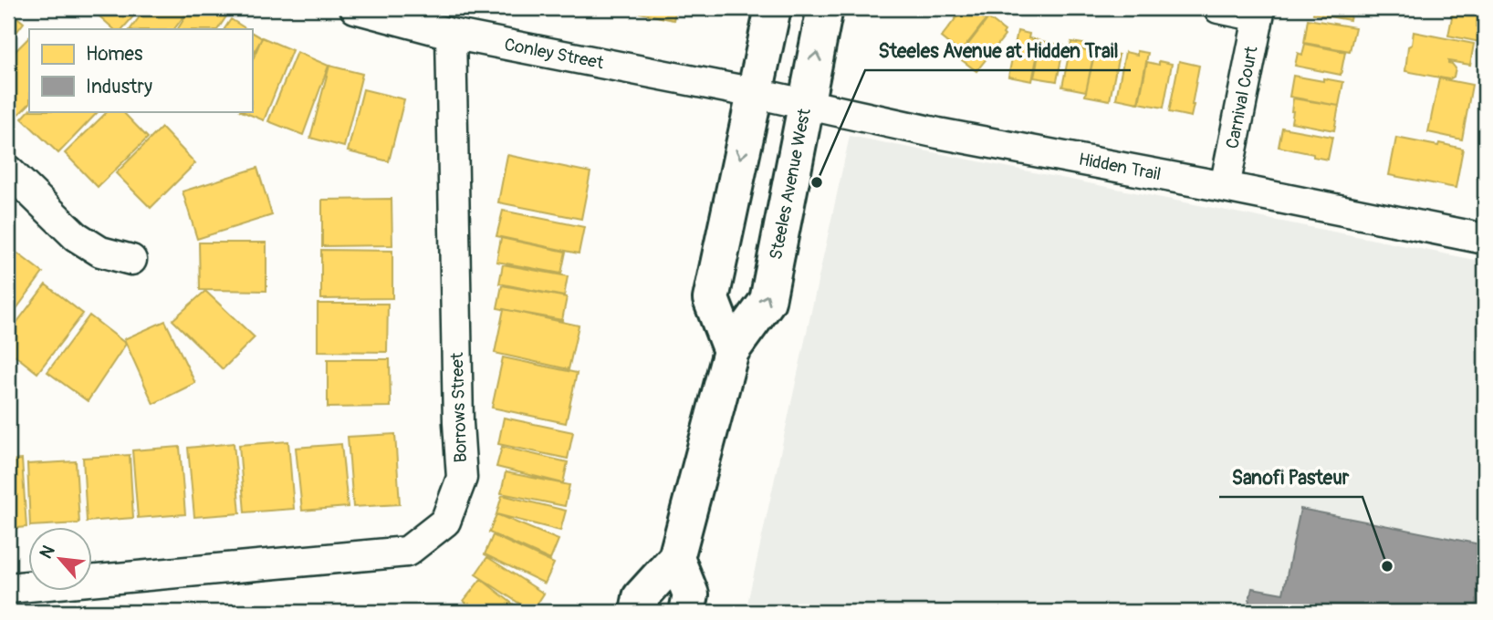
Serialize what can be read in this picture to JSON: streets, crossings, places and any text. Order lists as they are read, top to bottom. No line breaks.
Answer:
{"streets":{"main road":["Steeles Avenue West"],"street":["Conley Street","Carnival Court","Hidden Trail","Borrows Street"]},"crossings":[["Conley Street","Hidden Trail"],["Conley Street","Borrows Street"],["Carnival Court","Hidden Trail"],["Hidden Trail","Steeles Avenue West"]],"places":["Steeles Avenue at Hidden Trail","Sanofi Pasteur"],"legend":["Homes","Industry"],"north":"top left"}
